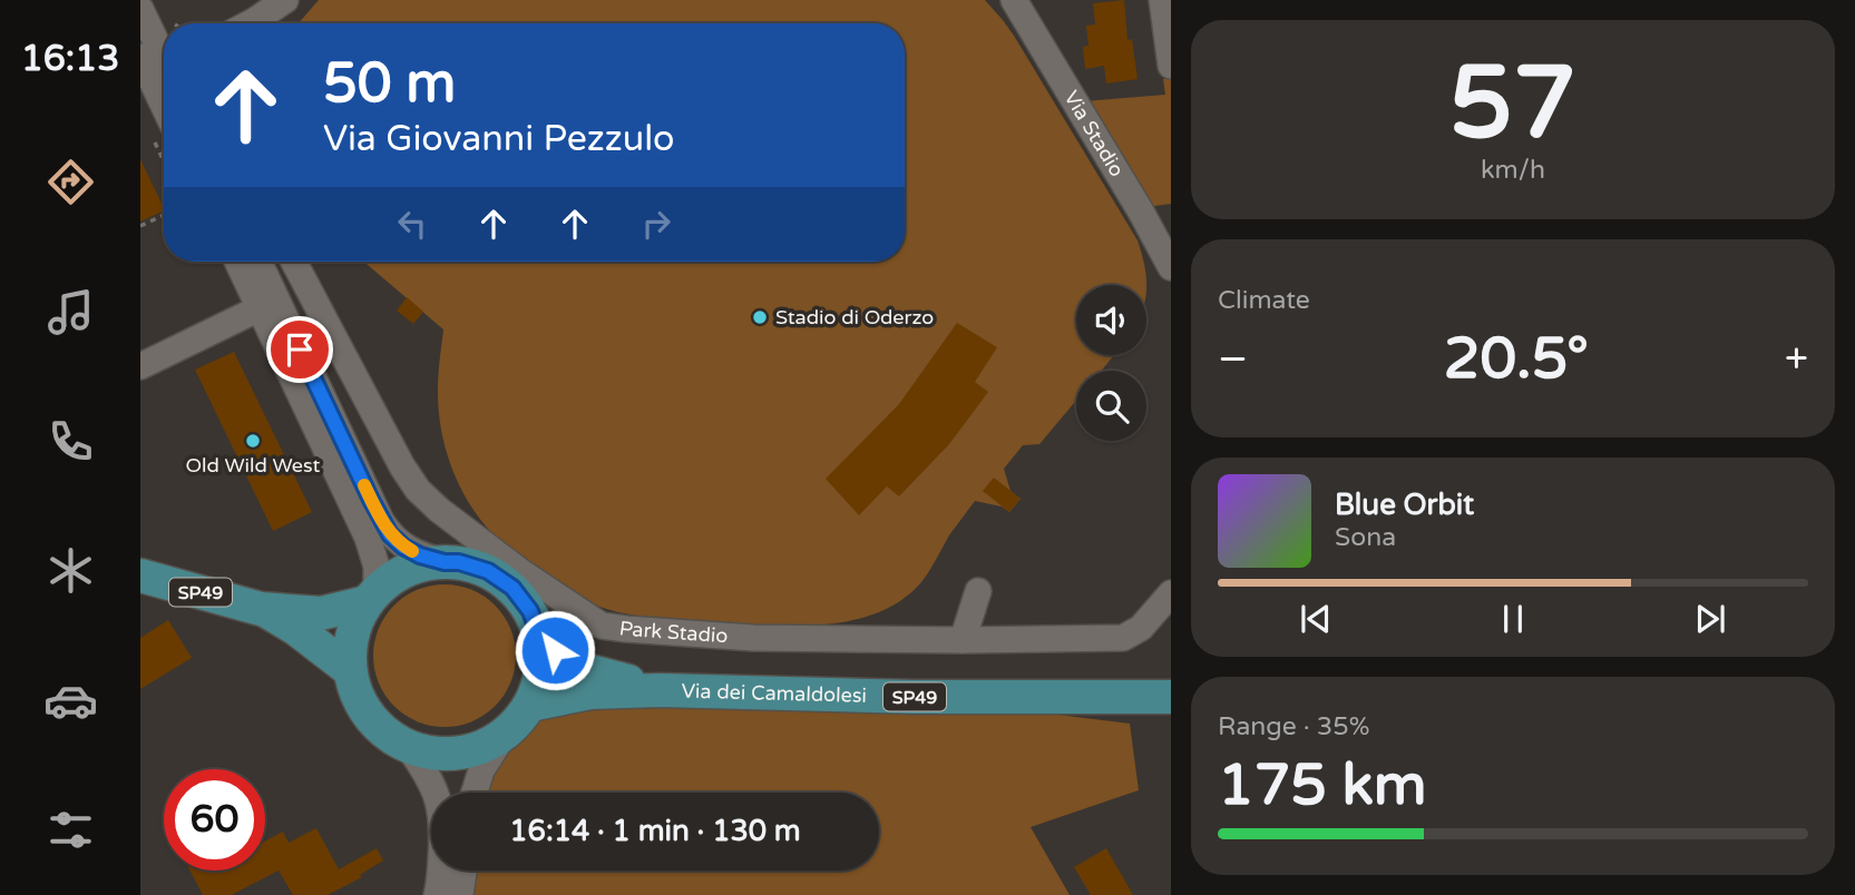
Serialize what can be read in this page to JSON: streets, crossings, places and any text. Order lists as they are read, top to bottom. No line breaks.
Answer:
{"streets":{"main road":["SP49","Via dei Camaldolesi"],"street":["Via Stadio","Park Stadio"]},"crossings":[["SP49","Via dei Camaldolesi"]],"places":["Stadio di Oderzo","Old Wild West"],"page":{"tabs":"16:13","tile":[["57","km/h"],"Climate",["Range · 35%","175 km"]],"turn":["50 m","Via Giovanni Pezzulo"],"heat":["−","20.5°","+"],"song":["Blue Orbit","Sona"],"limit":"60","trip":"16:14 · 1 min · 130 m"}}
